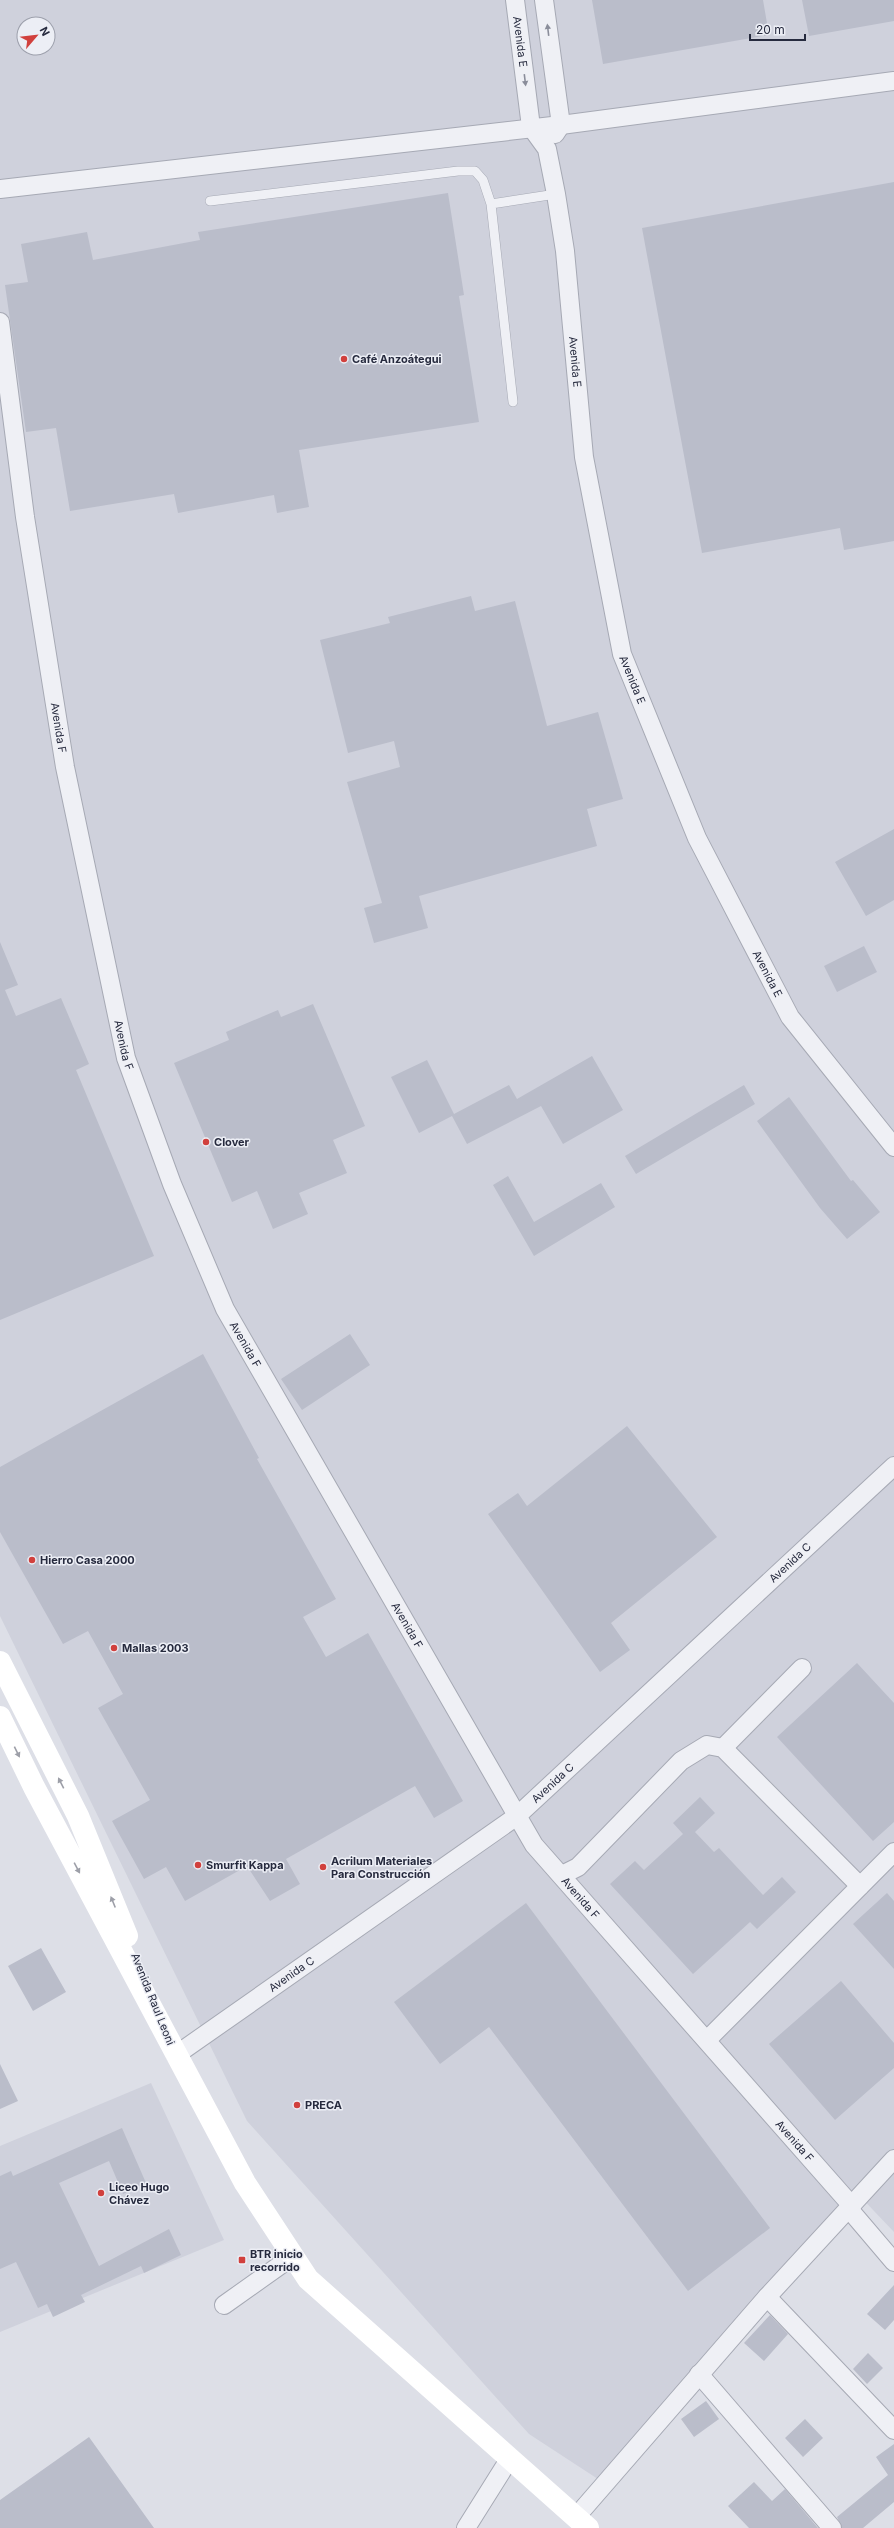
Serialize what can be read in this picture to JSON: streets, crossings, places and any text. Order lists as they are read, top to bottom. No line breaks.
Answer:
{"streets":{"main road":["Avenida Raul Leoni"],"street":["Avenida E","Avenida F","Avenida C"]},"crossings":[["Avenida F","Avenida C"],["Avenida C","Avenida Raul Leoni"]],"places":{"other":["Café Anzoátegui","Clover","Hierro Casa 2000","Mallas 2003","Smurfit Kappa","Acrilum Materiales Para Construcción","PRECA","Liceo Hugo Chávez"],"transit":["BTR inicio recorrido"]},"scale_bar":"20 m","north":"top right"}
